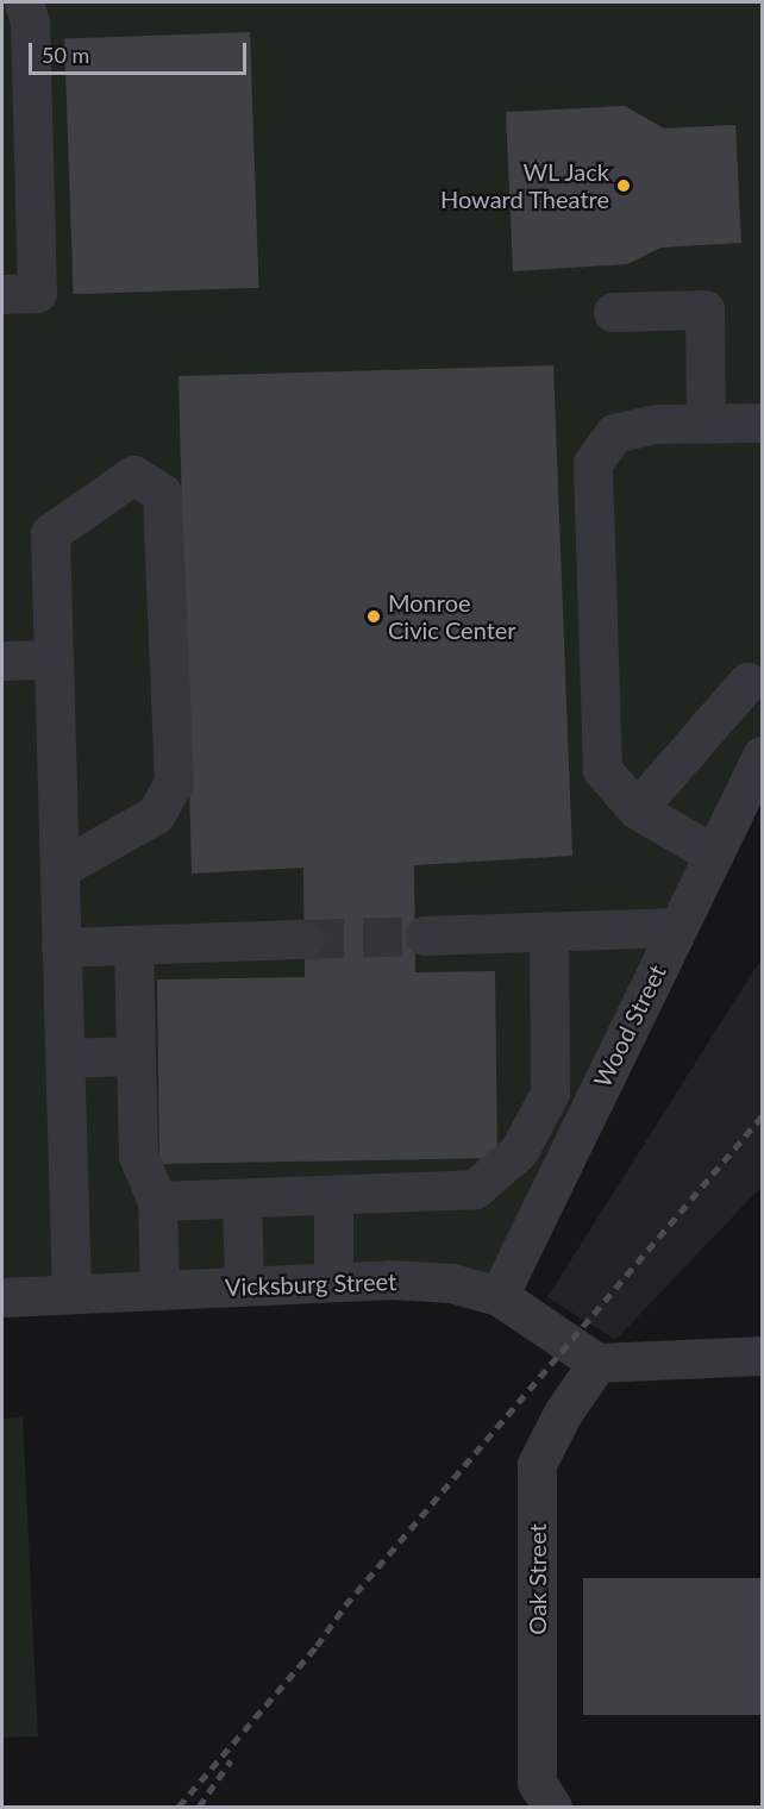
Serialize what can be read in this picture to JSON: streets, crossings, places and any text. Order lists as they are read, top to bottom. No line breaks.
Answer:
{"streets":{"street":["Wood Street","Vicksburg Street","Oak Street"]},"crossings":[["Wood Street","Vicksburg Street"],["Vicksburg Street","Oak Street"]],"places":["WL Jack Howard Theatre","Monroe Civic Center"],"scale_bar":"50 m"}
